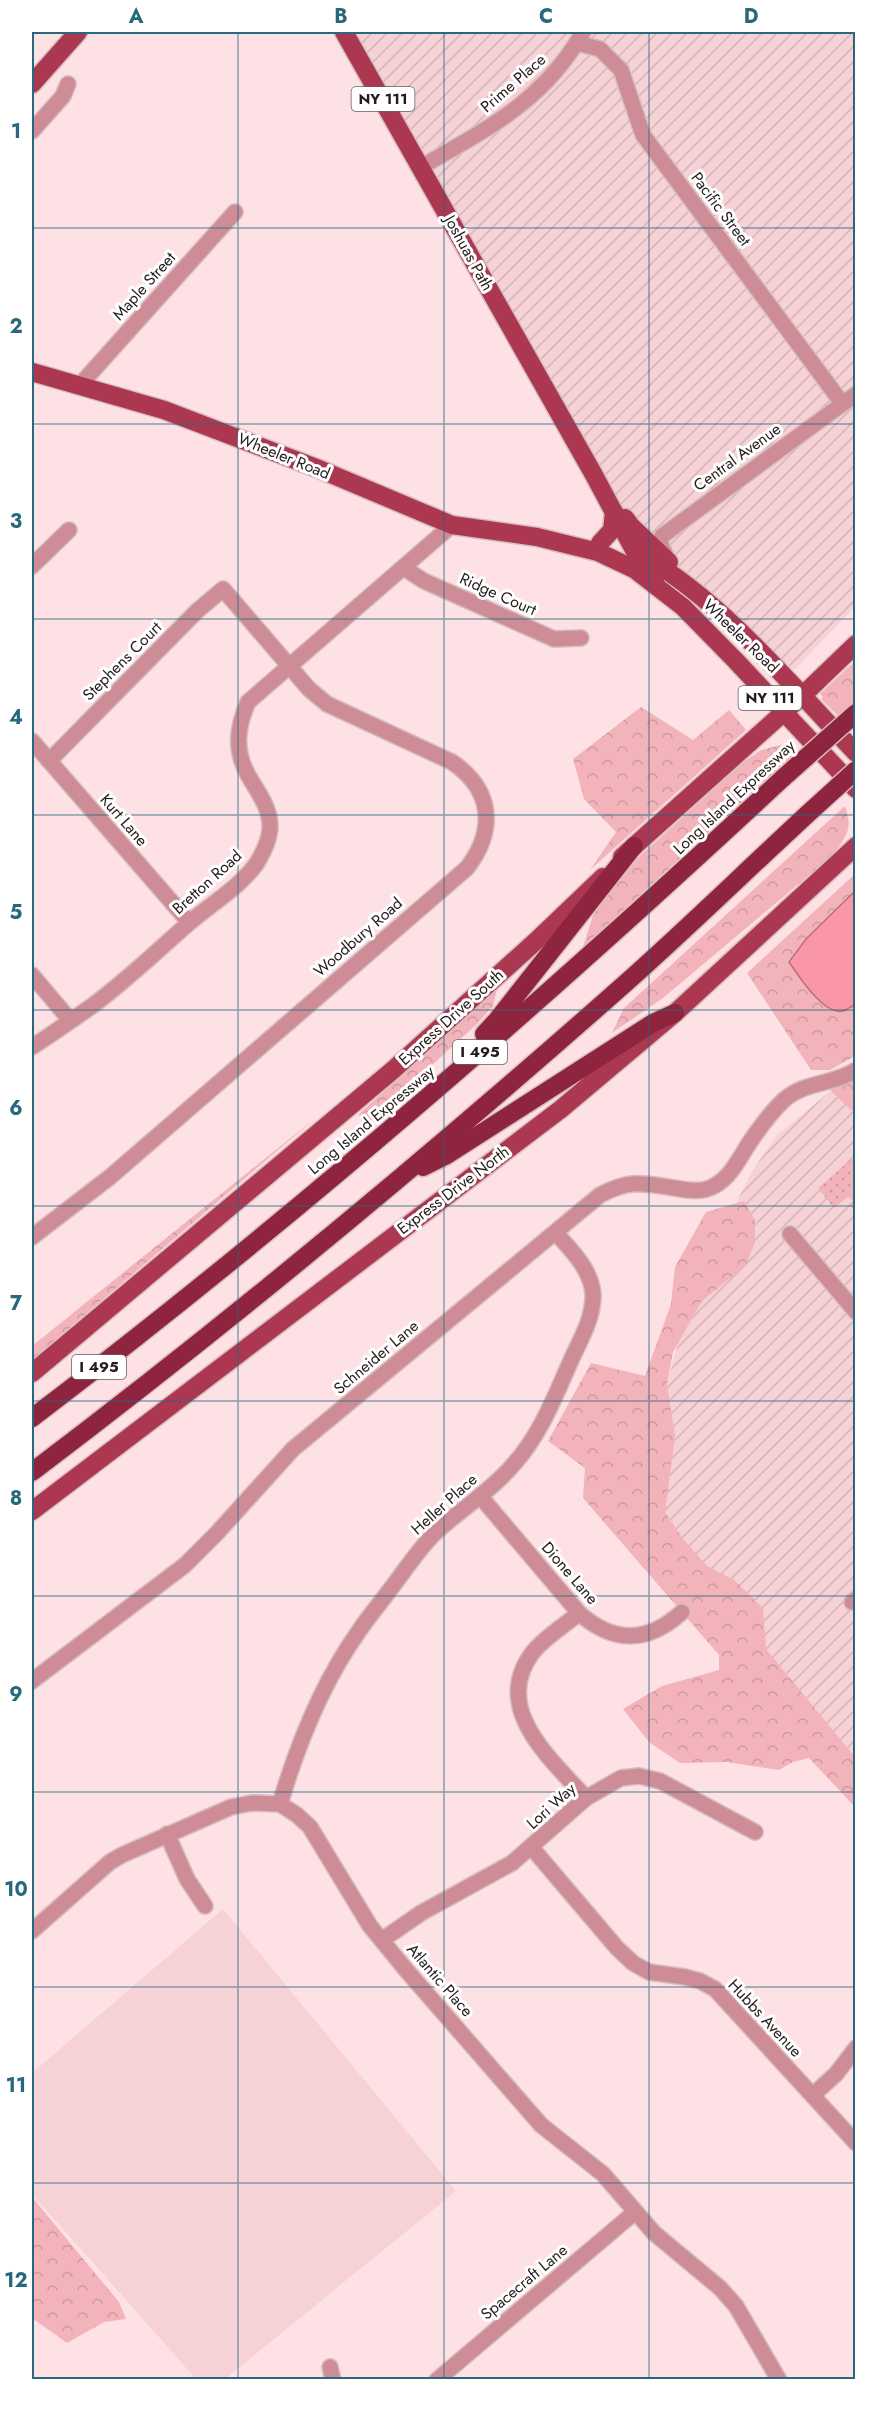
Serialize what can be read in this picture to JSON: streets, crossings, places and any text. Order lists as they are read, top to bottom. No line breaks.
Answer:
{"streets":{"highway":["Long Island Expressway","I 495"],"main road":["NY 111","Joshuas Path","Wheeler Road","Express Drive South","Express Drive North"],"street":["Prime Place","Pacific Street","Maple Street","Central Avenue","Ridge Court","Stephens Court","Kurt Lane","Bretton Road","Woodbury Road","Schneider Lane","Heller Place","Dione Lane","Lori Way","Atlantic Place","Hubbs Avenue","Spacecraft Lane"]},"crossings":[["Prime Place","Pacific Street"],["Prime Place","Joshuas Path"],["Pacific Street","Central Avenue"],["Joshuas Path","Wheeler Road"],["Joshuas Path","Central Avenue"],["Maple Street","Wheeler Road"],["Wheeler Road","Bretton Road"],["Wheeler Road","Express Drive South"],["Ridge Court","Bretton Road"],["Stephens Court","Kurt Lane"],["Stephens Court","Woodbury Road"],["Kurt Lane","Bretton Road"],["Bretton Road","Woodbury Road"],["Schneider Lane","Heller Place"],["Heller Place","Dione Lane"],["Heller Place","Atlantic Place"],["Lori Way","Atlantic Place"],["Lori Way","Hubbs Avenue"],["Atlantic Place","Spacecraft Lane"]],"grid":{"columns":["A","B","C","D"],"rows":["1","2","3","4","5","6","7","8","9","10","11","12"]}}
